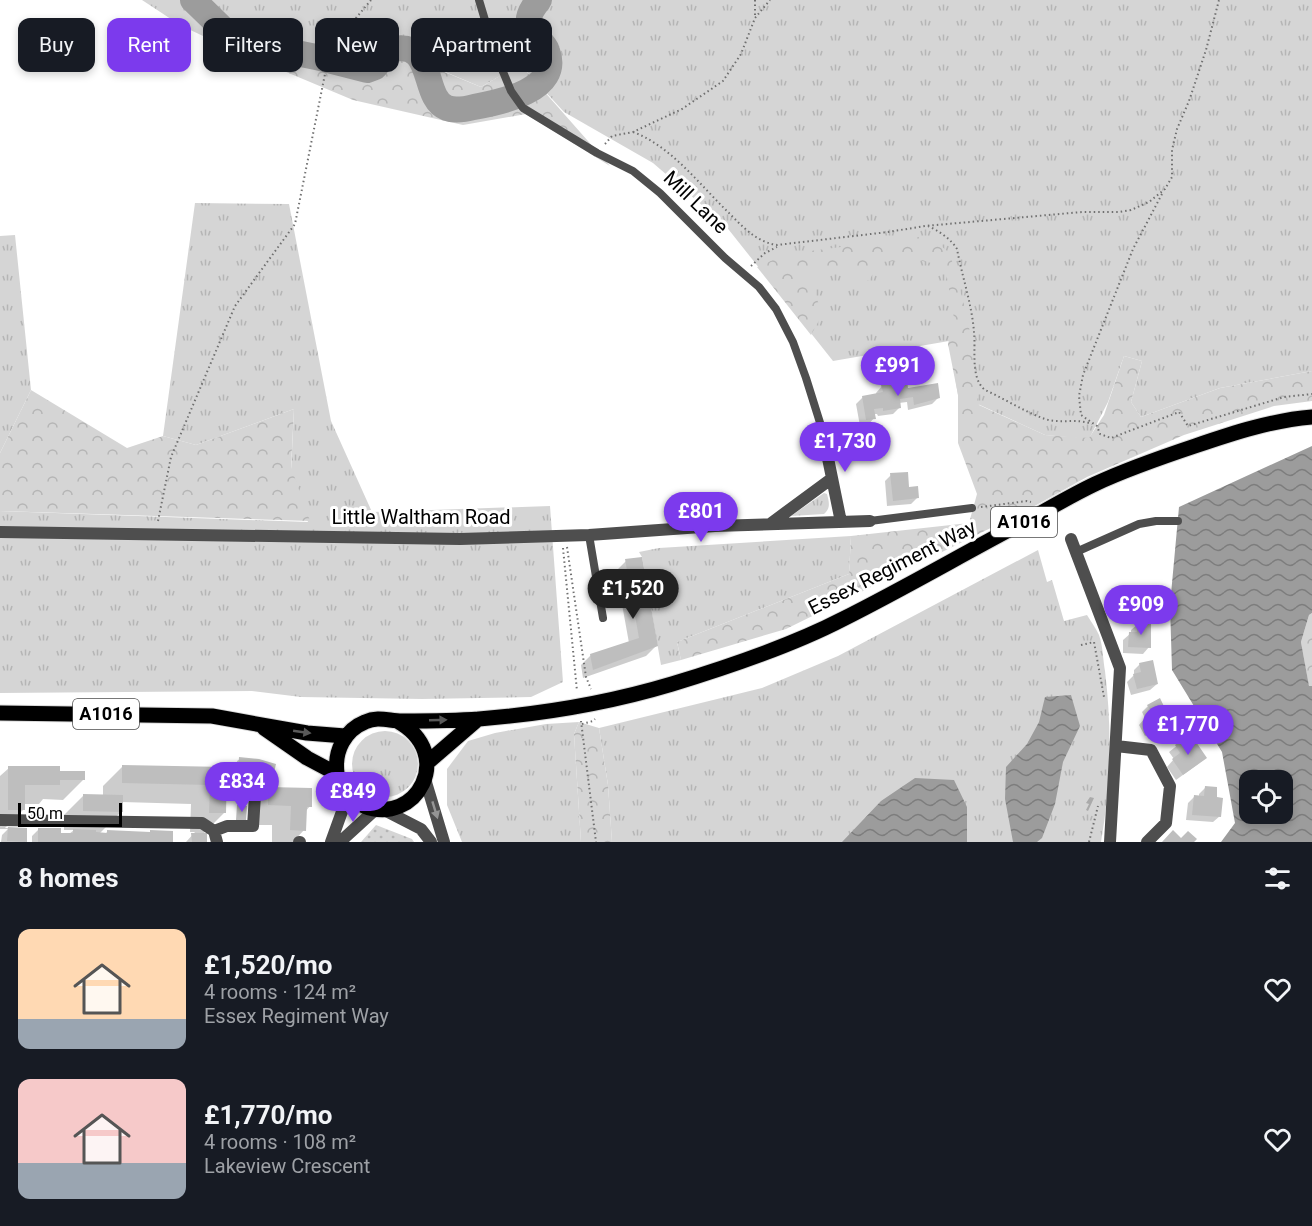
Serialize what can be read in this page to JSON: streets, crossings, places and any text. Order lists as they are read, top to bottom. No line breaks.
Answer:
{"streets":{"main road":["A1016","Essex Regiment Way"],"street":["Mill Lane","Little Waltham Road"]},"crossings":[["Mill Lane","Little Waltham Road"],["A1016","Essex Regiment Way"]],"scale_bar":"50 m","page":{"chip":["Buy","Rent","Filters","New","Apartment"],"price":["£991","£1,730","£801","£1,520","£909","£1,770","£834","£849"],"scale":"50 m","heading":"8 homes","list":[{"name":"£1,520/mo","note":"4 rooms · 124 m² · Essex Regiment Way"},{"name":"£1,770/mo","note":"4 rooms · 108 m² · Lakeview Crescent"}]}}
